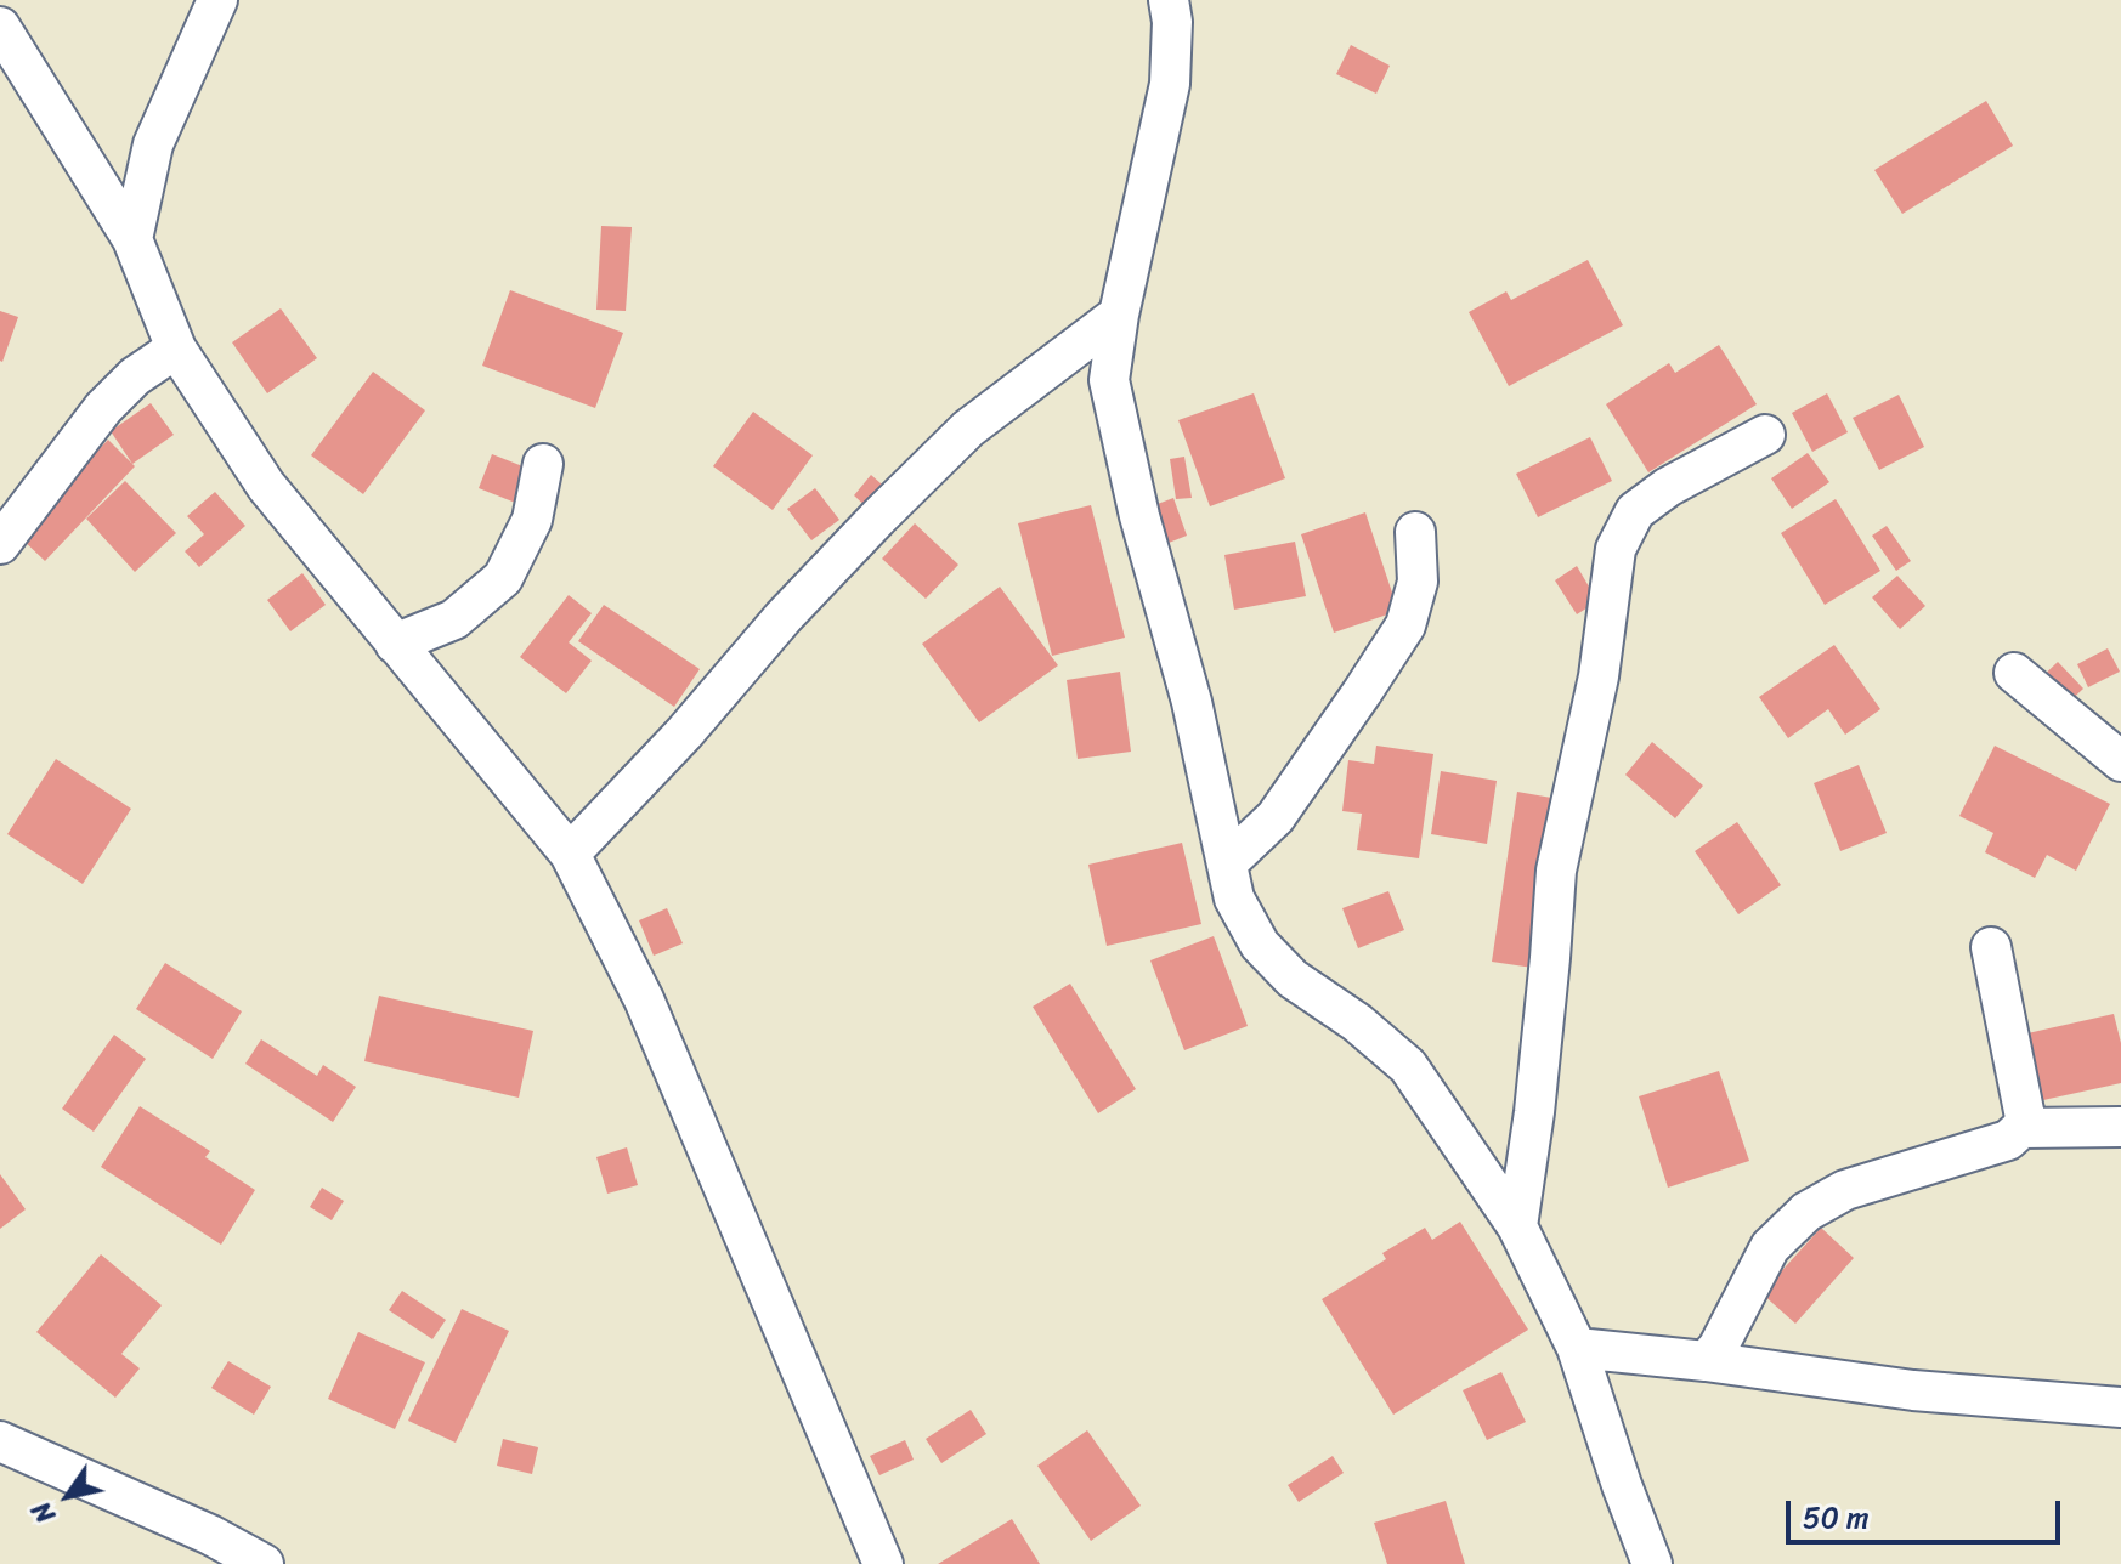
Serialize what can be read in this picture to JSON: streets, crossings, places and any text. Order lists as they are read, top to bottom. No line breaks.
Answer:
{"scale_bar":"50 m","north":"bottom left"}
